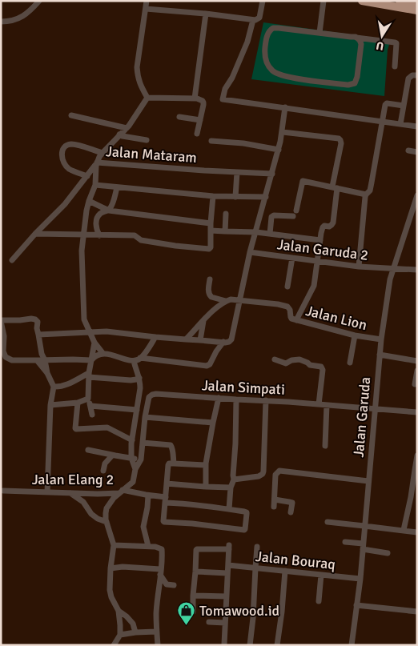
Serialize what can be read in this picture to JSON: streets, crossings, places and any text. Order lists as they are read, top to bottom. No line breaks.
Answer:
{"streets":{"street":["Jalan Mataram","Jalan Garuda 2","Jalan Lion","Jalan Simpati","Jalan Garuda","Jalan Elang 2","Jalan Bouraq"]},"crossings":[["Jalan Garuda 2","Jalan Garuda"],["Jalan Lion","Jalan Garuda"],["Jalan Simpati","Jalan Garuda"],["Jalan Simpati","Jalan Elang 2"],["Jalan Garuda","Jalan Bouraq"]],"places":{"shop":["Tomawood.id"]},"north":"bottom"}
